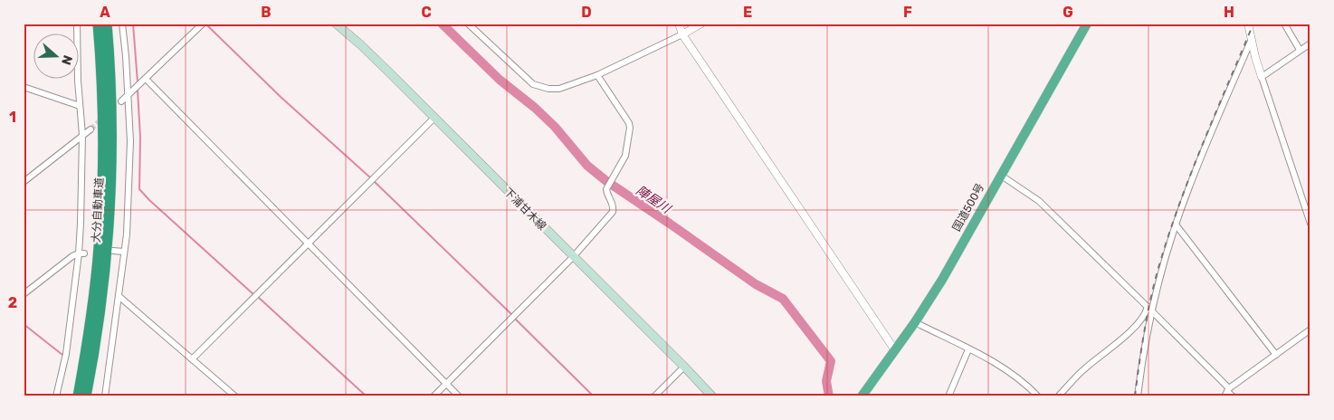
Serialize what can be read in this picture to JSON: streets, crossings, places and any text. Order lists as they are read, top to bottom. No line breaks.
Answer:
{"streets":{"highway":["国道500号","大分自動車道"],"main road":["下浦甘木線"]},"water":["陣屋川"],"north":"right","grid":{"columns":["A","B","C","D","E","F","G","H"],"rows":["1","2"]}}
